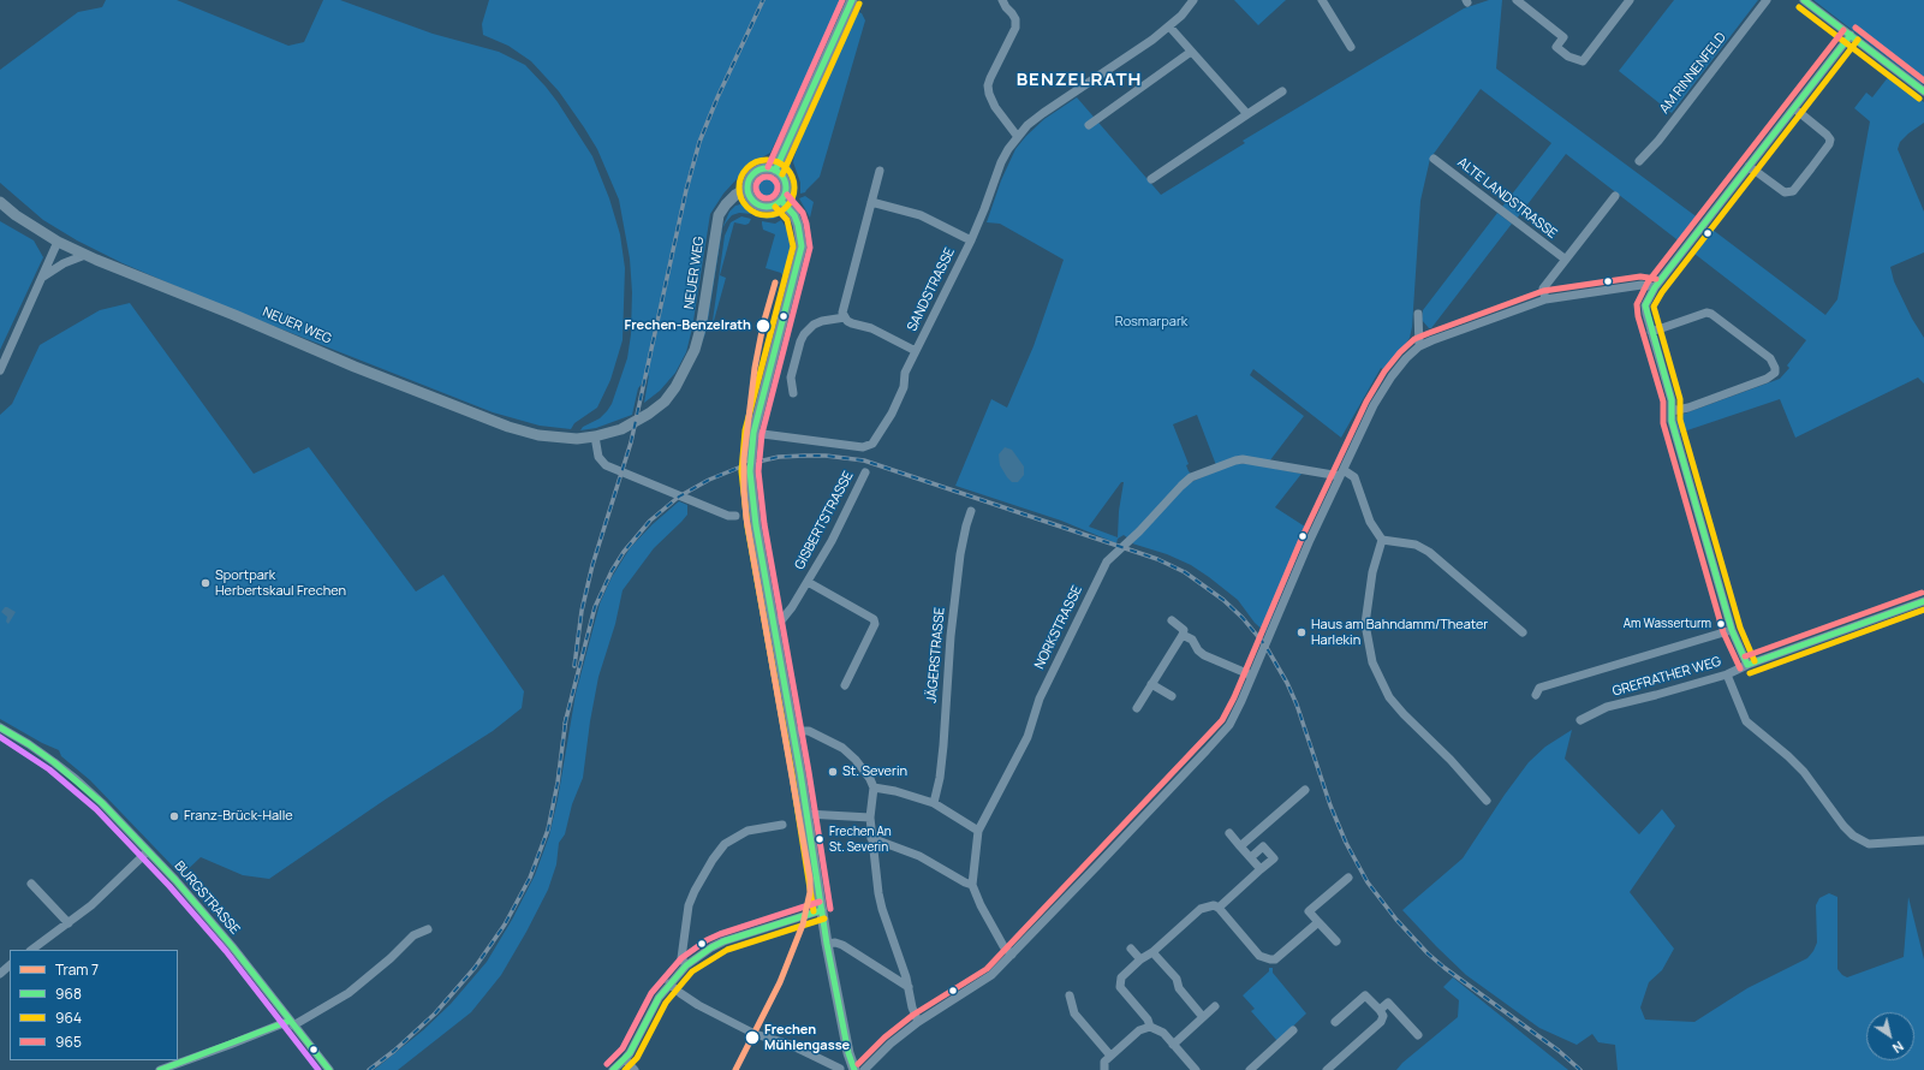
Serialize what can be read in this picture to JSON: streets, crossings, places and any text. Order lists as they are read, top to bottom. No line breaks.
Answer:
{"streets":{"main road":["NEUER WEG"],"street":["AM RINNENFELD","ALTE LANDSTRASSE","SANDSTRASSE","GISBERTSTRASSE","NORKSTRASSE","JÄGERSTRASSE","GREFRATHER WEG","BURGSTRASSE"]},"districts":["BENZELRATH"],"parks":["Rosmarpark"],"places":["Frechen-Benzelrath","Sportpark Herbertskaul Frechen","Am Wasserturm","Haus am Bahndamm/Theater Harlekin","St. Severin","Franz-Brück-Halle","Frechen An St. Severin","Frechen Mühlengasse"],"lines":["transit line 968","transit line 964","transit line 965","tram line 7"],"legend":["Tram 7","968","964","965"],"north":"bottom right"}
